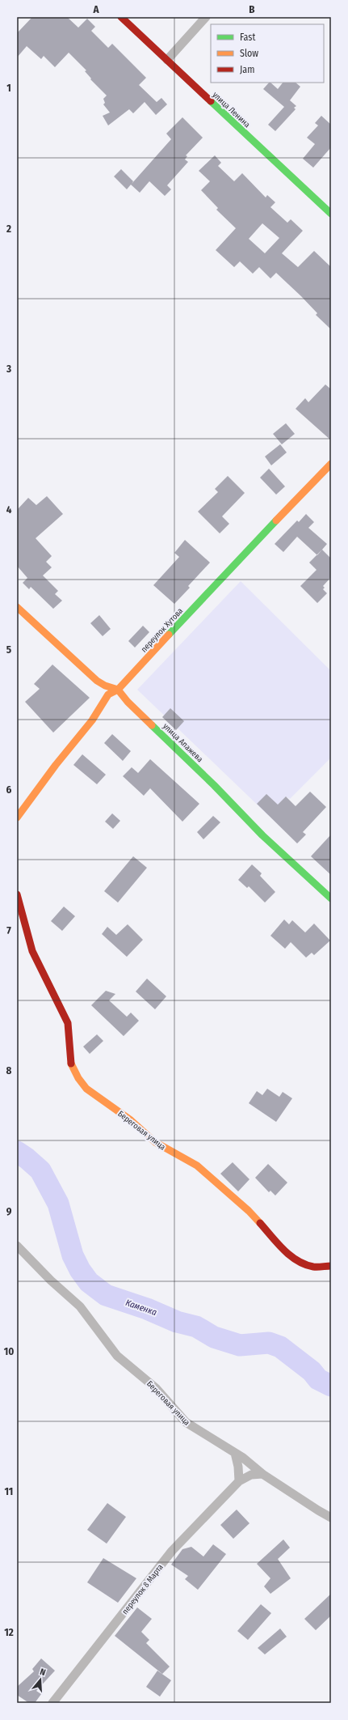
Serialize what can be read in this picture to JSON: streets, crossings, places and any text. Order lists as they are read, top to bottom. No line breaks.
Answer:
{"streets":{"street":["улица Ленина","переулок Хутова","улица Апажева","Береговая улица","переулок 8 Марта"]},"crossings":[["переулок Хутова","улица Апажева"]],"water":["Каменка"],"legend":["Fast","Slow","Jam"],"north":"top","grid":{"columns":["A","B"],"rows":["1","2","3","4","5","6","7","8","9","10","11","12"]}}
